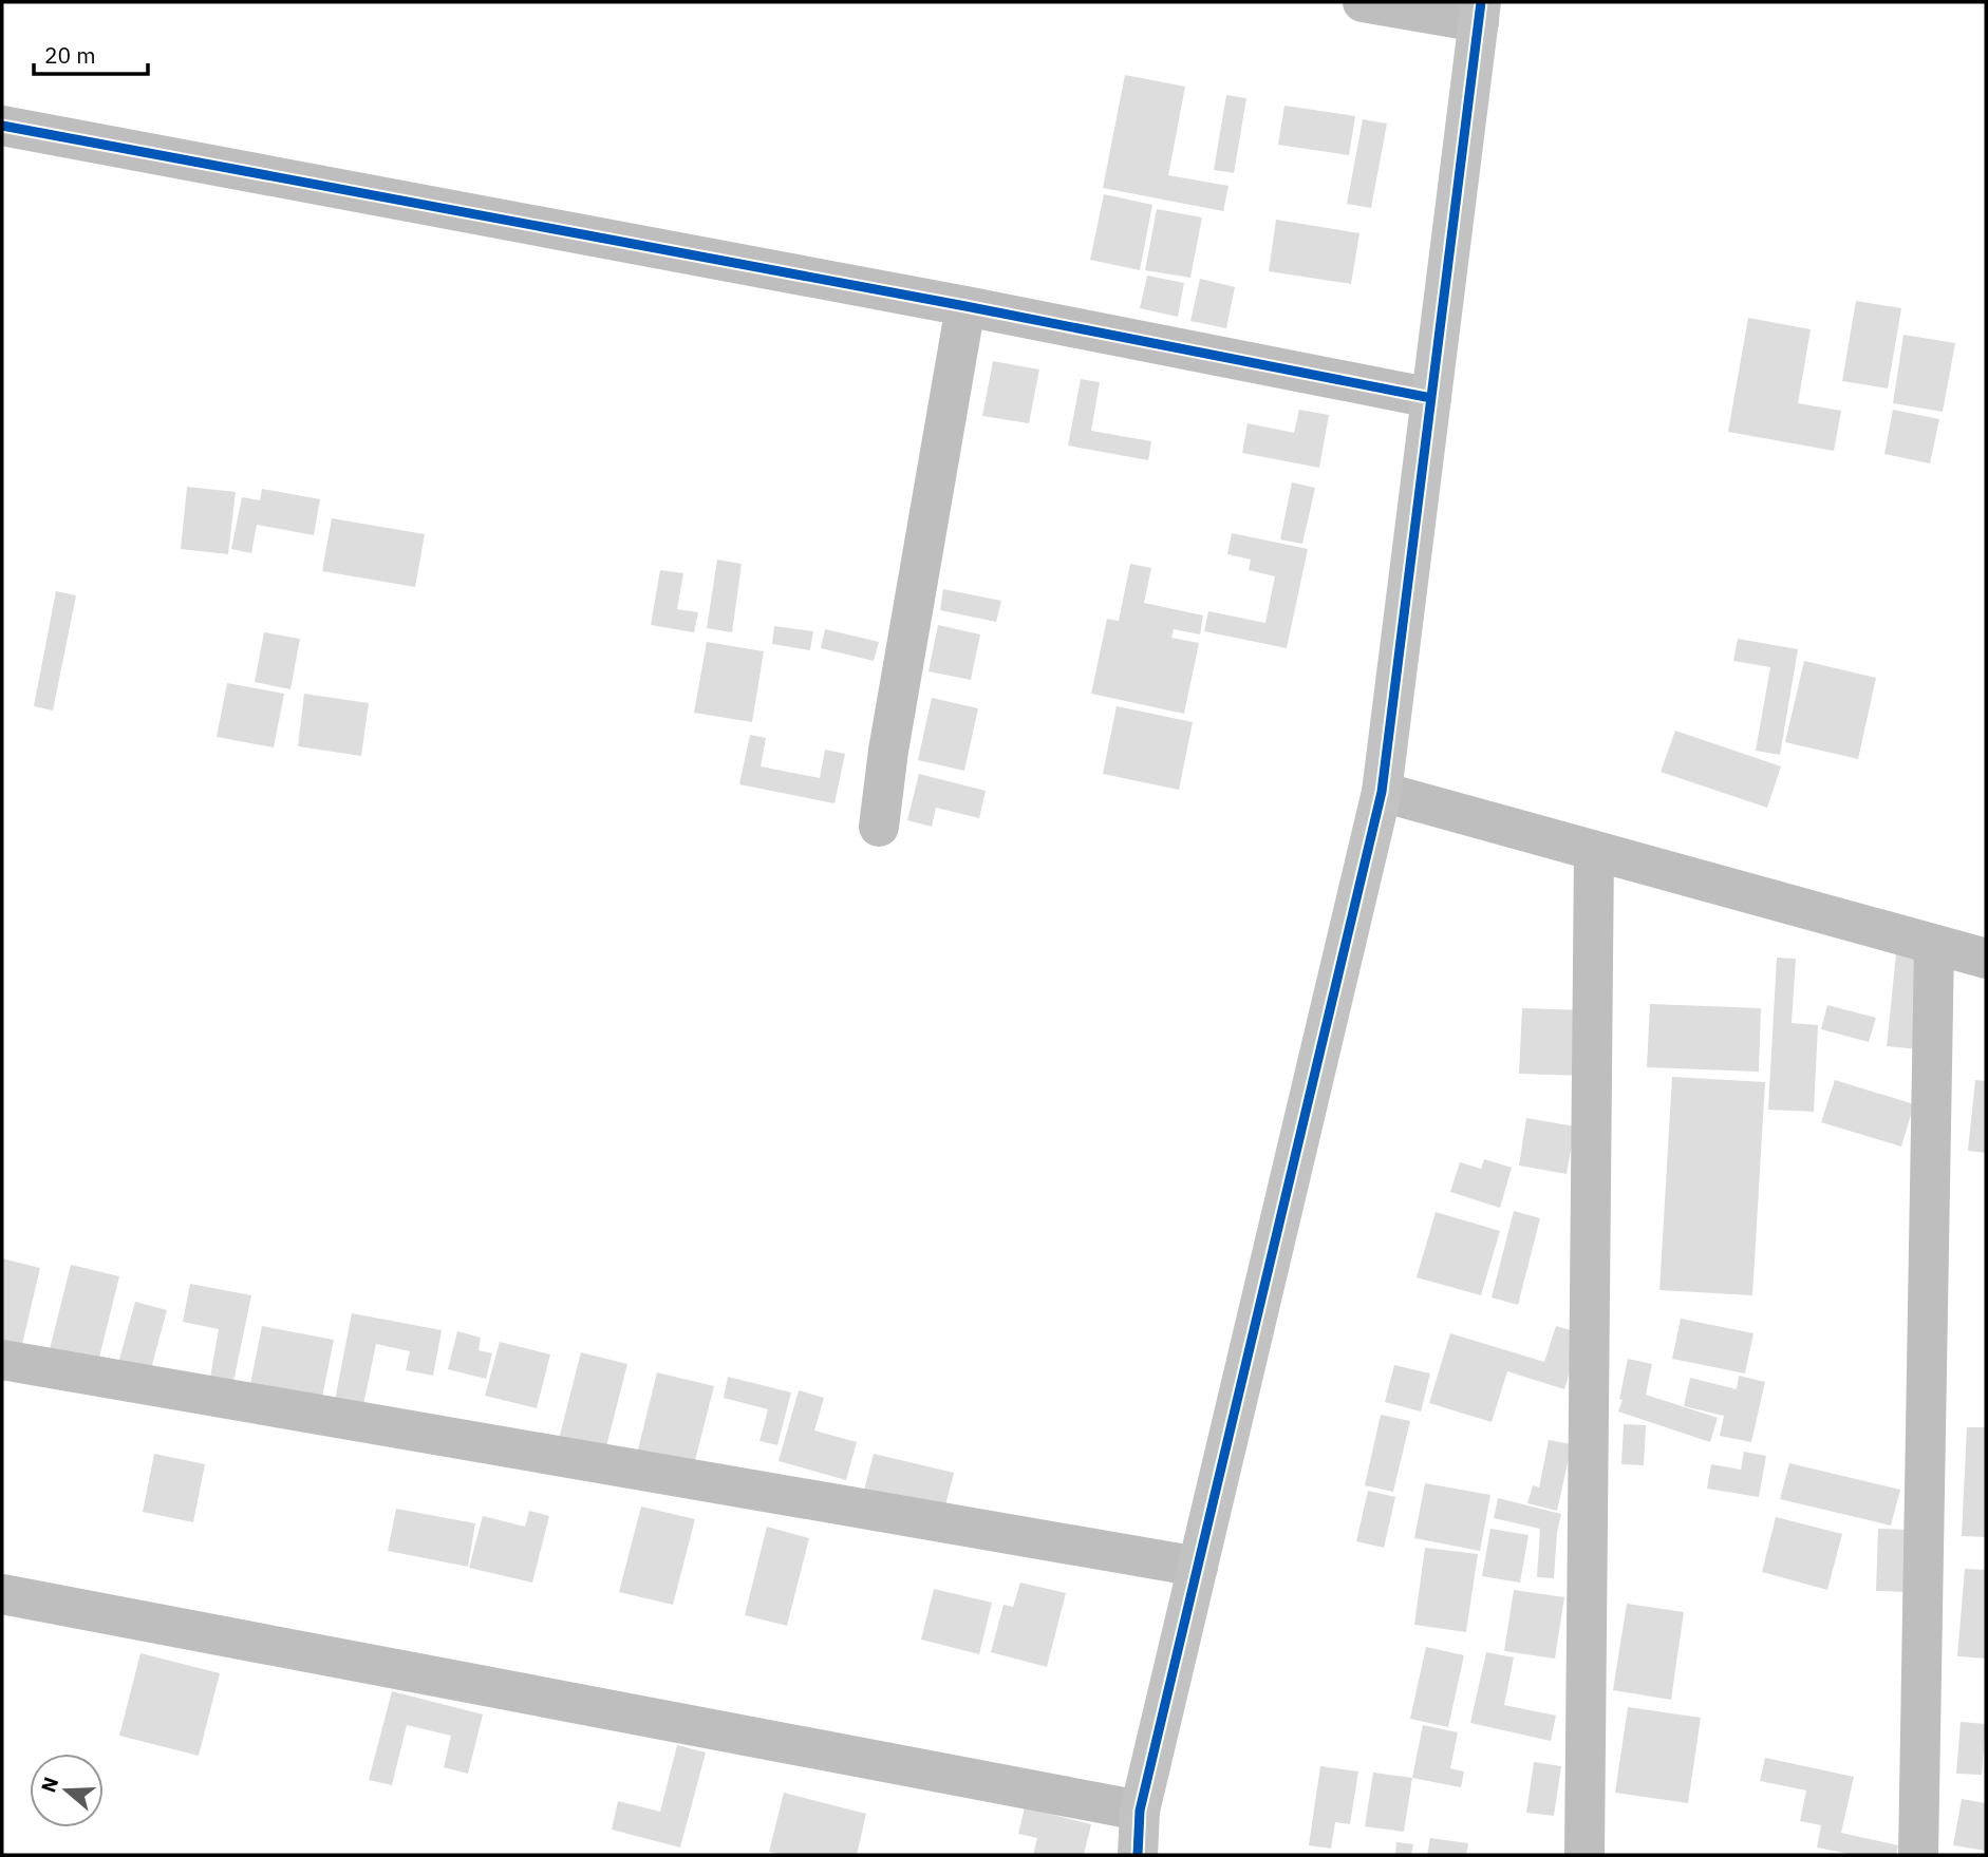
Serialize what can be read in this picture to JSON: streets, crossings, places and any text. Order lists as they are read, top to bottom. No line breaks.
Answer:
{"scale_bar":"20 m","north":"left"}
